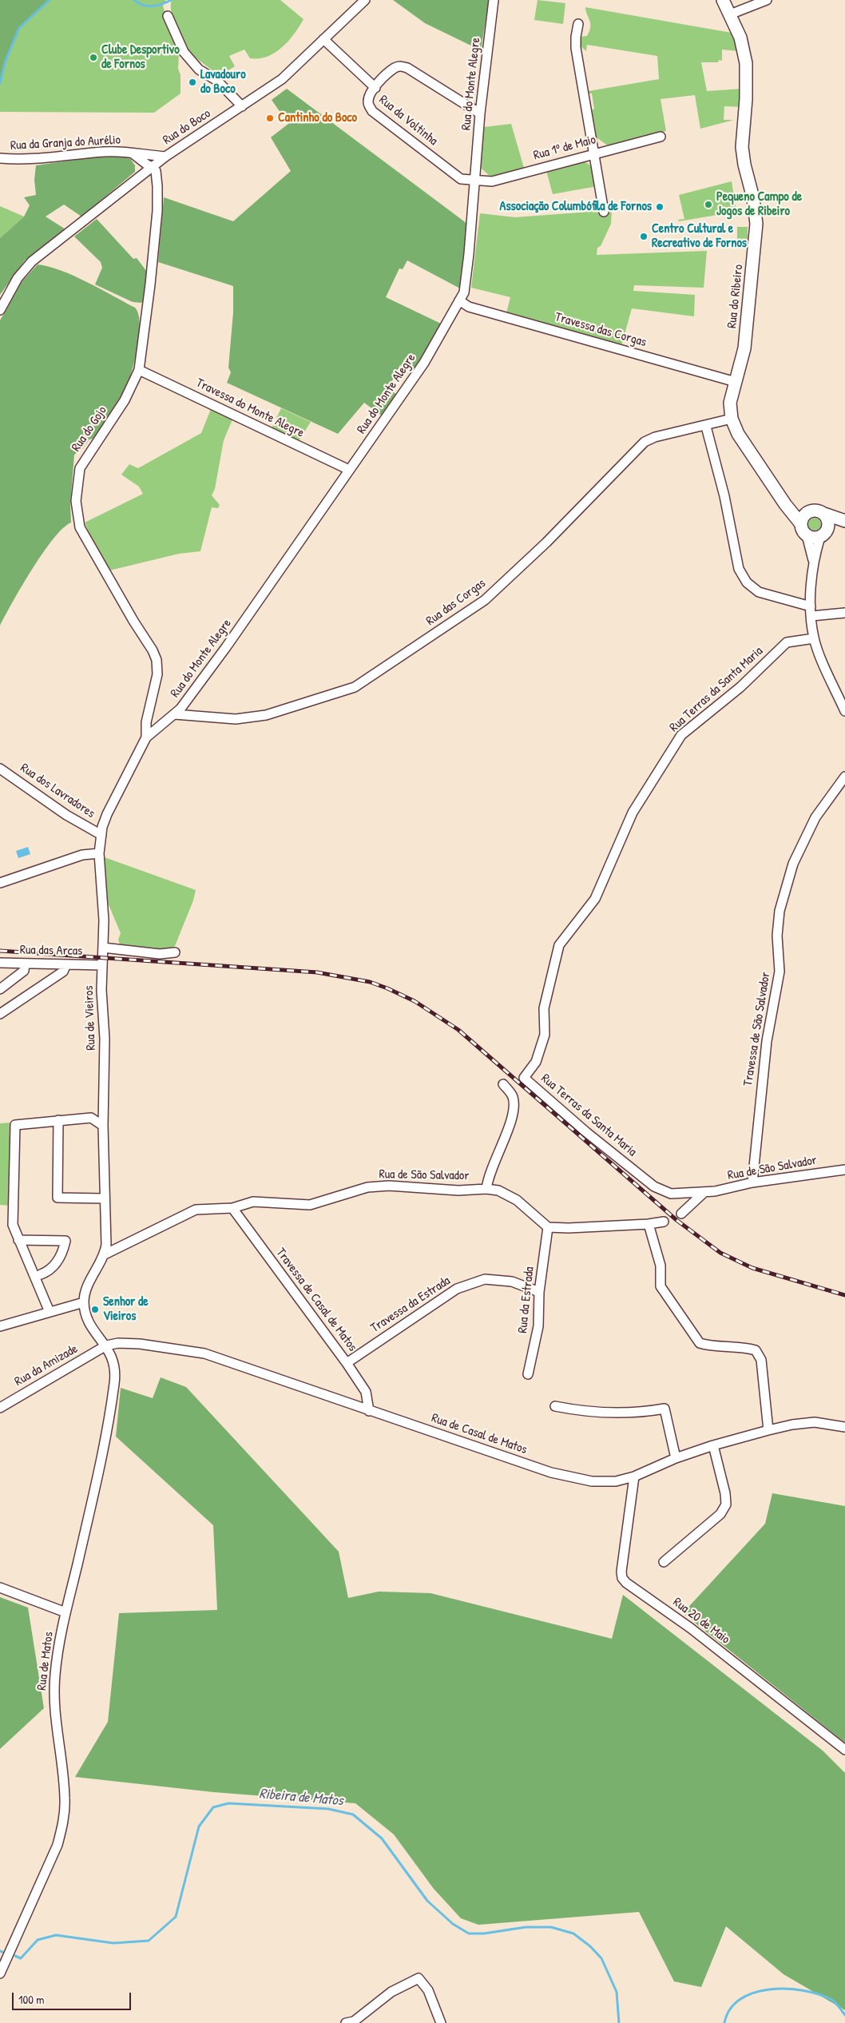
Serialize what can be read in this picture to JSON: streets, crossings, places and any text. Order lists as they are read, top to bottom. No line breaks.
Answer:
{"streets":{"main road":["Rua do Ribeiro"],"street":["Rua do Monte Alegre","Rua da Voltinha","Rua do Boco","Rua da Granja do Aurélio","Rua 1º de Maio","Travessa das Corgas","Travessa do Monte Alegre","Rua do Gojo","Rua das Corgas","Rua Terras da Santa Maria","Rua dos Lavradores","Rua das Arcas","Rua de Vieiros","Travessa de São Salvador","Rua de São Salvador","Travessa de Casal de Matos","Rua da Estrada","Travessa da Estrada","Rua da Amizade","Rua de Casal de Matos","Rua 20 de Maio","Rua de Matos"]},"crossings":[["Rua do Monte Alegre","Rua da Voltinha"],["Rua do Monte Alegre","Rua 1º de Maio"],["Rua do Monte Alegre","Travessa das Corgas"],["Rua do Monte Alegre","Travessa do Monte Alegre"],["Rua do Monte Alegre","Rua do Gojo"],["Rua do Monte Alegre","Rua das Corgas"],["Rua do Monte Alegre","Rua de Vieiros"],["Rua da Voltinha","Rua 1º de Maio"],["Rua do Boco","Rua da Granja do Aurélio"],["Rua do Boco","Rua do Gojo"],["Rua da Granja do Aurélio","Rua do Gojo"],["Rua do Ribeiro","Travessa das Corgas"],["Rua do Ribeiro","Rua das Corgas"],["Travessa do Monte Alegre","Rua do Gojo"],["Rua do Gojo","Rua de Vieiros"],["Rua Terras da Santa Maria","Rua de São Salvador"],["Rua dos Lavradores","Rua de Vieiros"],["Rua das Arcas","Rua de Vieiros"],["Rua de Vieiros","Rua de São Salvador"],["Travessa de São Salvador","Rua de São Salvador"],["Rua de São Salvador","Travessa de Casal de Matos"],["Rua de São Salvador","Rua da Estrada"],["Travessa de Casal de Matos","Travessa da Estrada"],["Travessa de Casal de Matos","Rua de Casal de Matos"],["Rua da Estrada","Travessa da Estrada"],["Rua da Amizade","Rua de Casal de Matos"],["Rua da Amizade","Rua de Matos"],["Rua de Casal de Matos","Rua 20 de Maio"],["Rua de Casal de Matos","Rua de Matos"]],"water":["Ribeira de Matos"],"places":["Clube Desportivo de Fornos","Lavadouro do Boco","Cantinho do Boco","Pequeno Campo de Jogos de Ribeiro","Associação Columbófila de Fornos","Centro Cultural e Recreativo de Fornos","Senhor de Vieiros"],"scale_bar":"100 m"}
